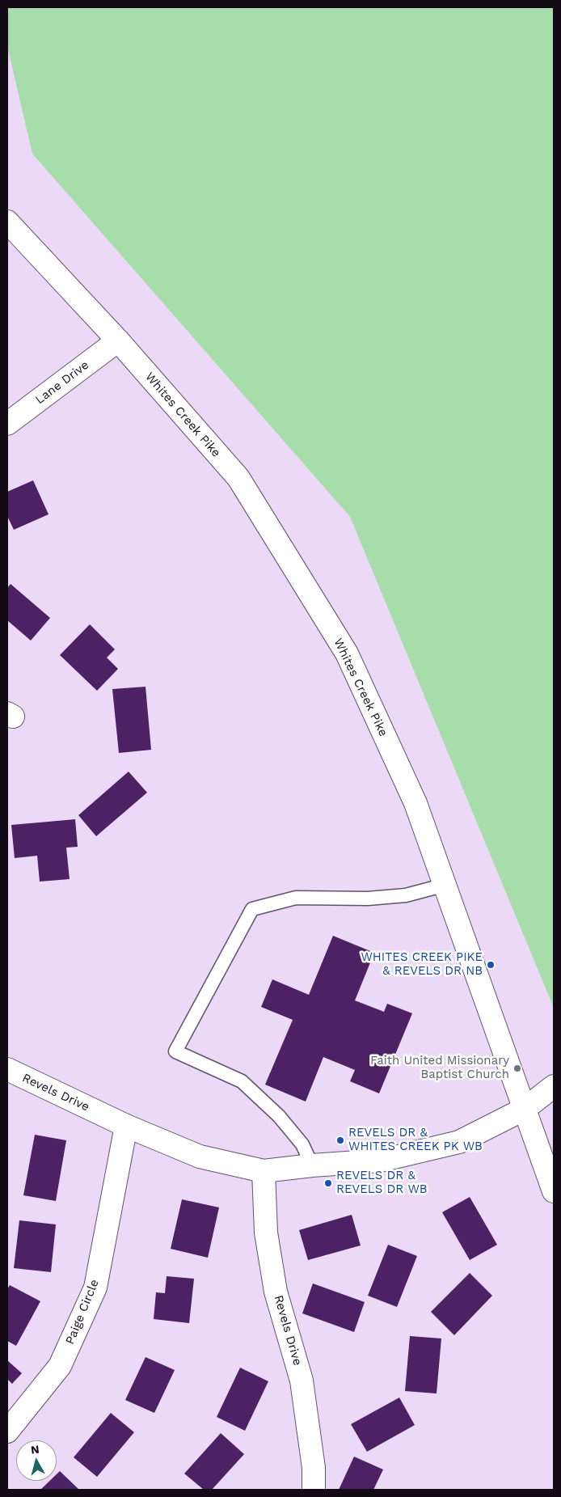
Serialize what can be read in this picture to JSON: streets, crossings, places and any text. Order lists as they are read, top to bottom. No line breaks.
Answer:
{"streets":{"street":["Lane Drive","Whites Creek Pike","Revels Drive","Paige Circle"]},"crossings":[["Lane Drive","Whites Creek Pike"],["Whites Creek Pike","Revels Drive"],["Revels Drive","Paige Circle"]],"places":["WHITES CREEK PIKE & REVELS DR NB","Faith United Missionary Baptist Church","REVELS DR & WHITES CREEK PK WB","REVELS DR & REVELS DR WB"],"north":"top"}
